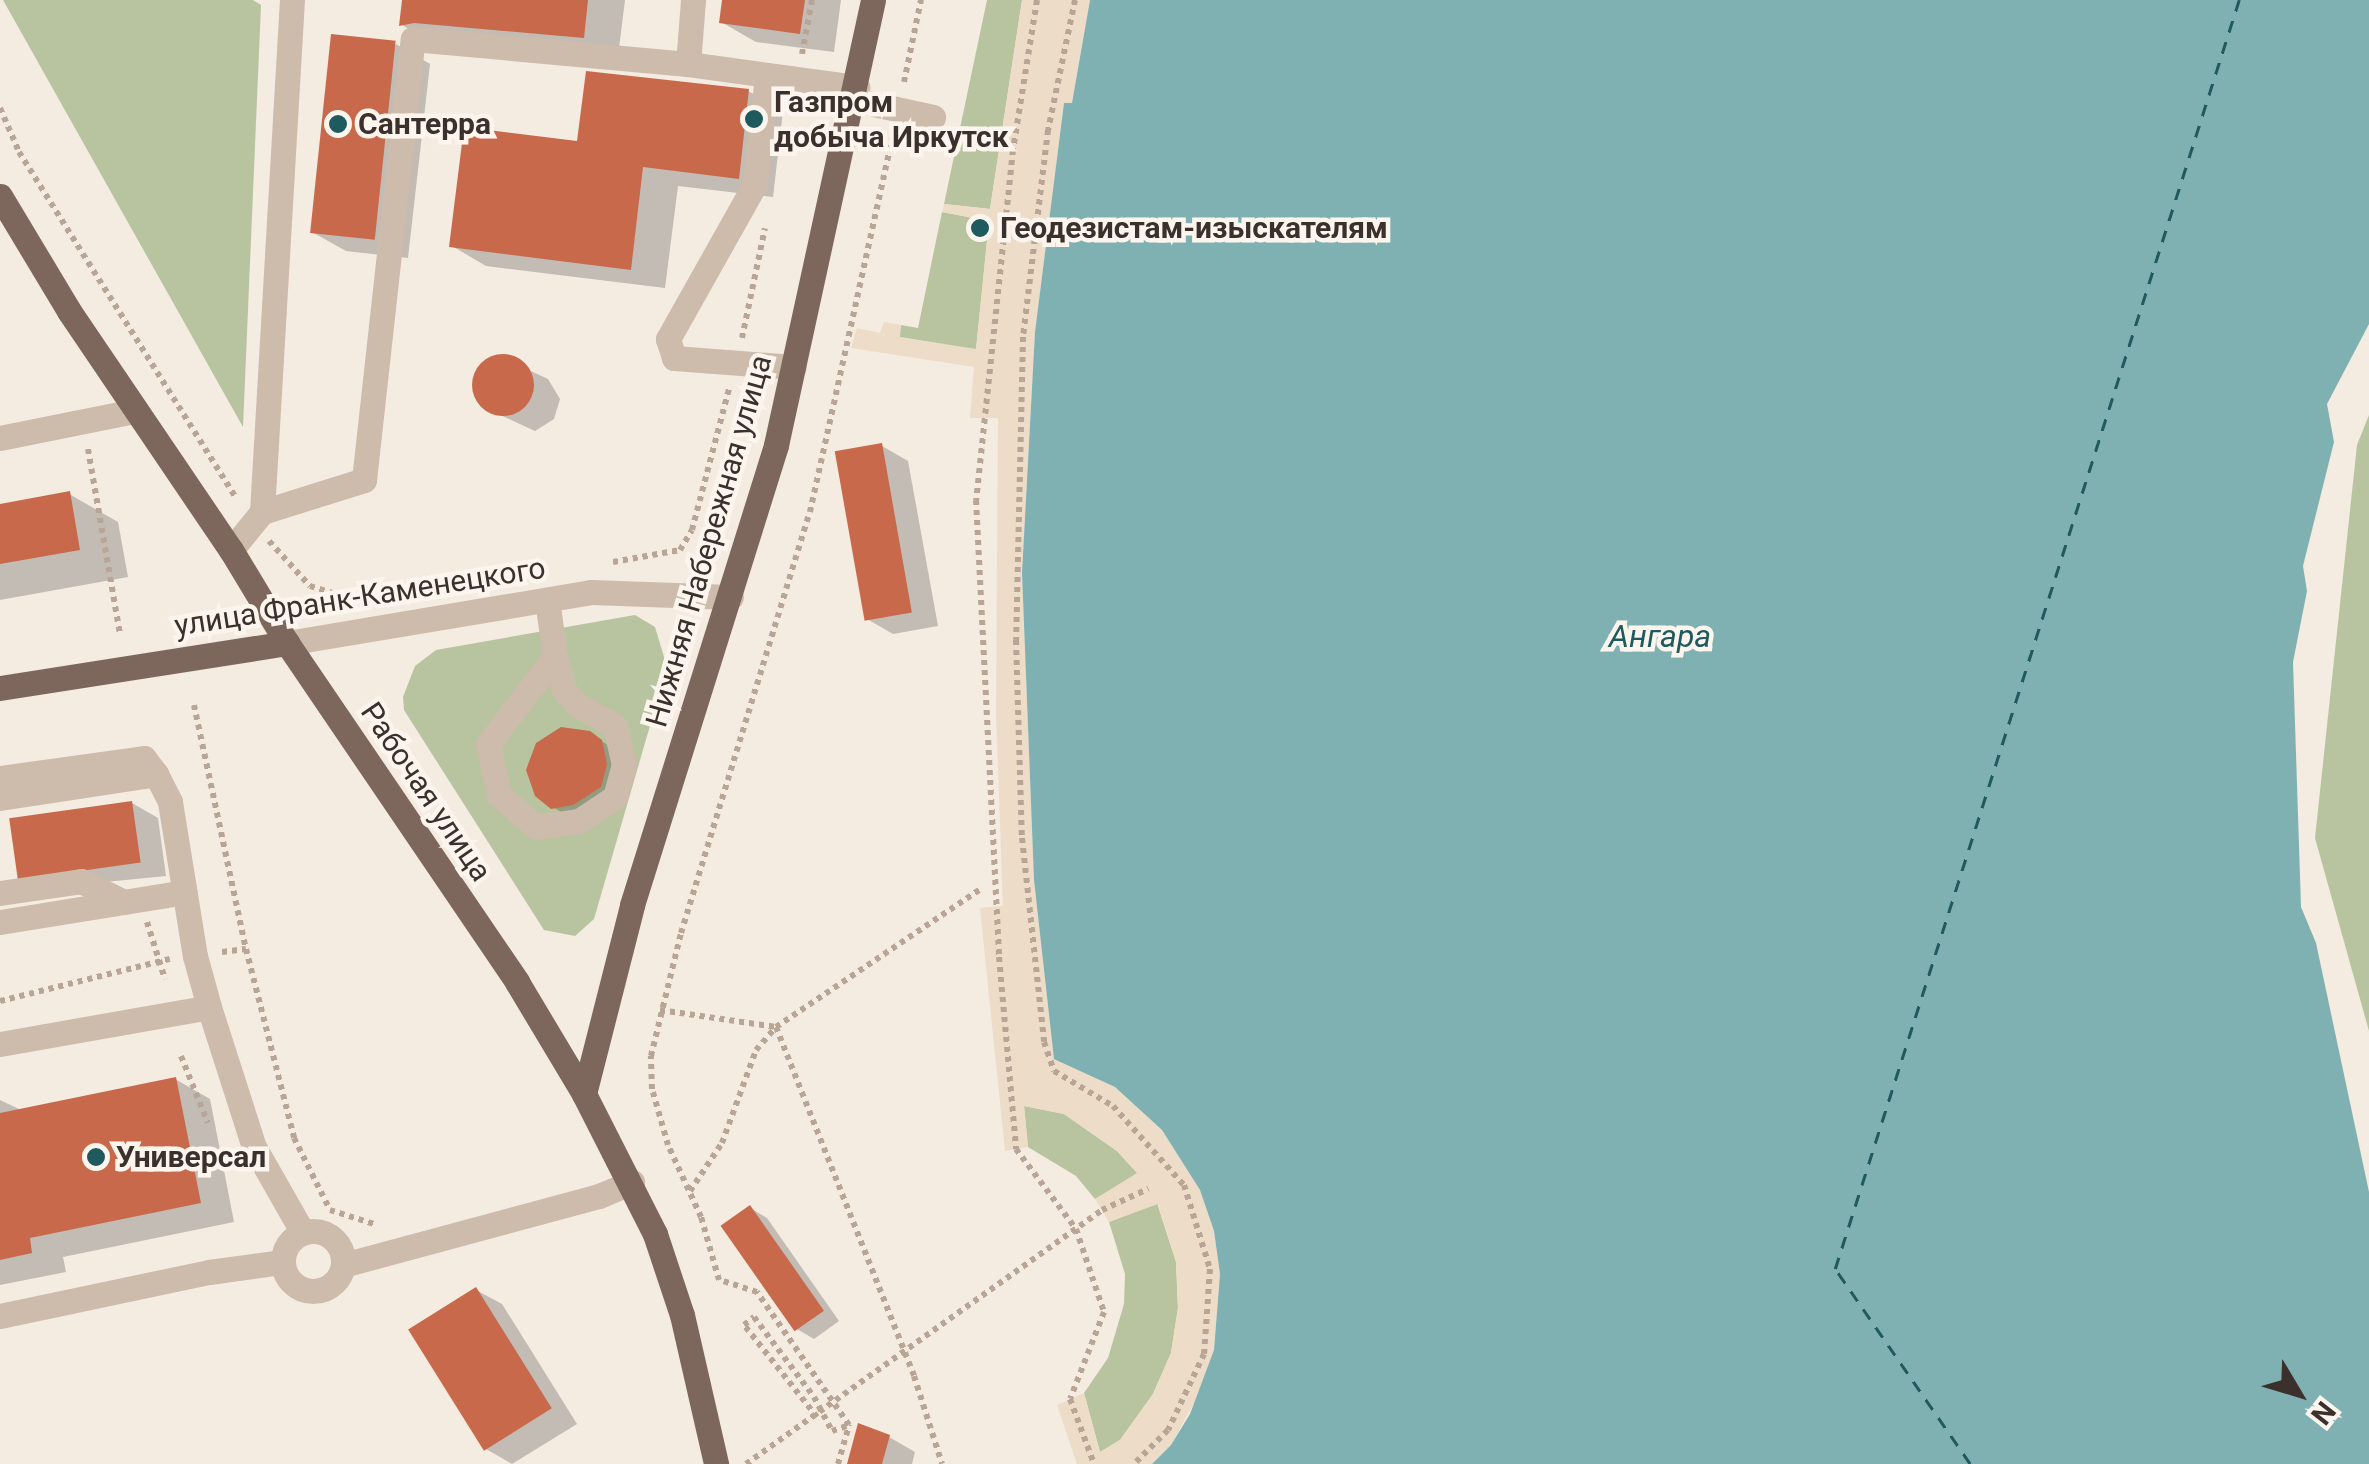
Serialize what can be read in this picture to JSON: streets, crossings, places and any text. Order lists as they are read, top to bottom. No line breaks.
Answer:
{"streets":{"main road":["Нижняя Набережная улица","улица Франк-Каменецкого","Рабочая улица"]},"crossings":[["Нижняя Набережная улица","улица Франк-Каменецкого"],["Нижняя Набережная улица","Рабочая улица"],["улица Франк-Каменецкого","Рабочая улица"]],"water":["Ангара"],"places":["Газпром добыча Иркутск","Сантерра","Геодезистам-изыскателям","Универсал"],"north":"bottom right"}
